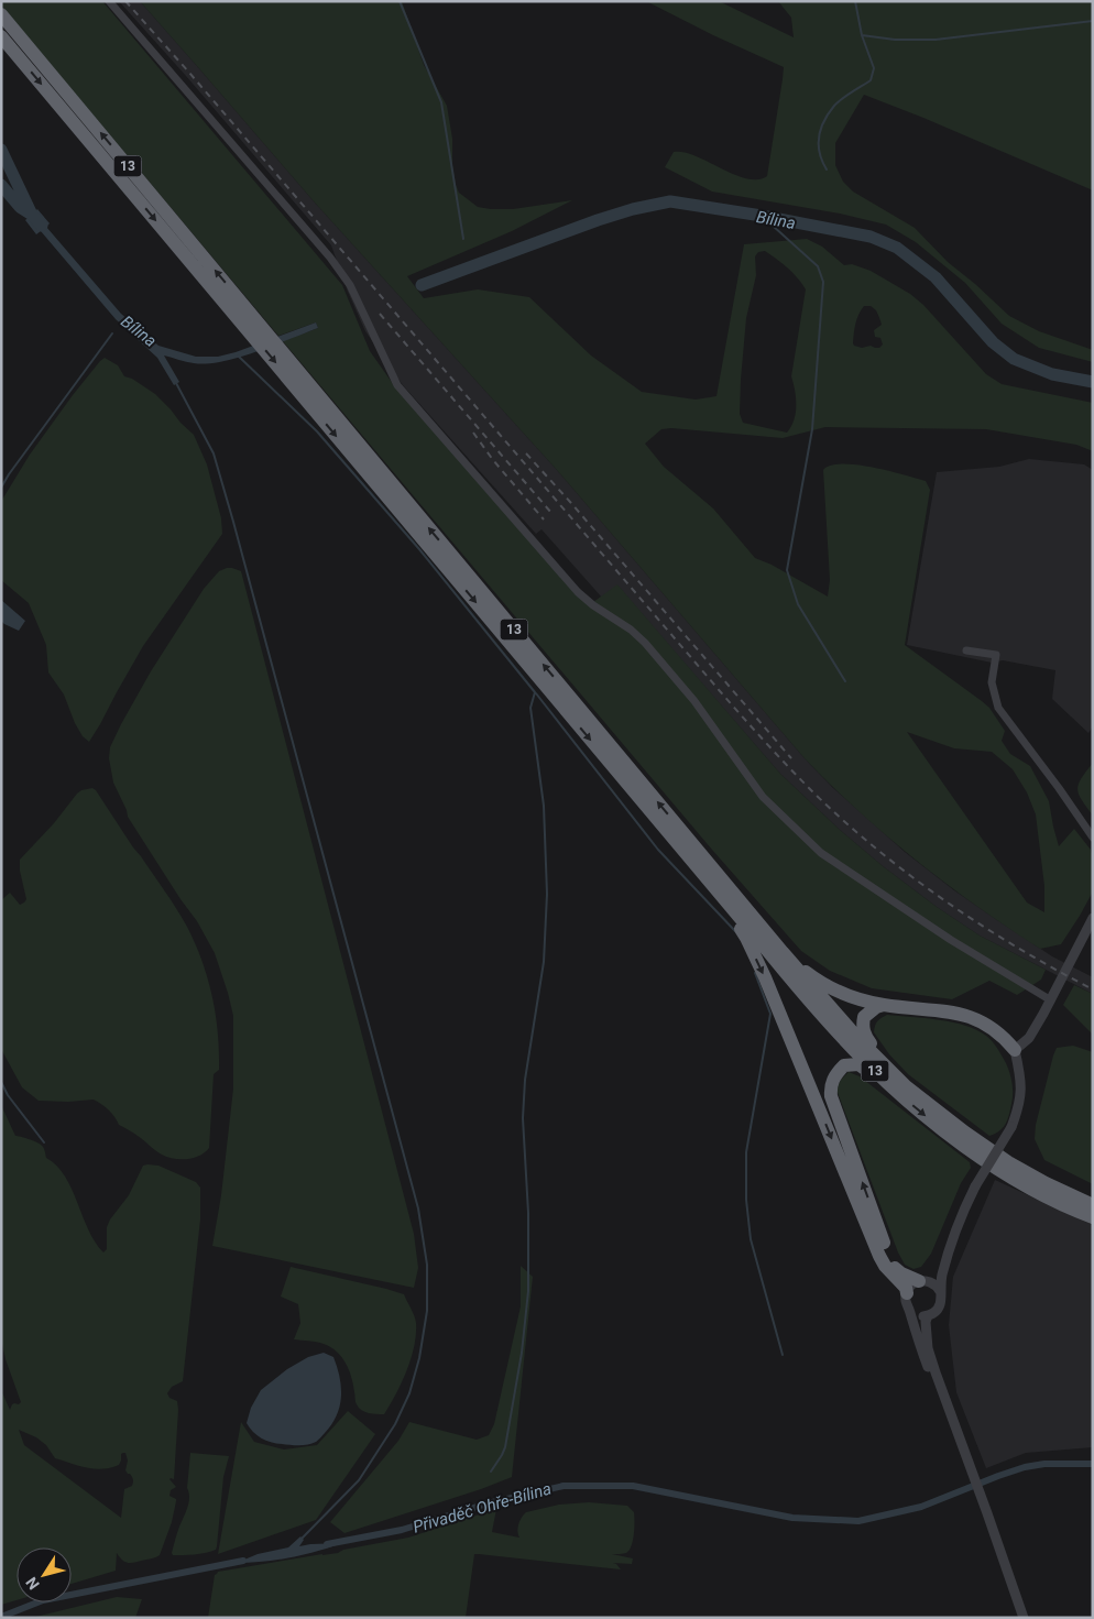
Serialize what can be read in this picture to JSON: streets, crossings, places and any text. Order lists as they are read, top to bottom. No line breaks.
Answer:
{"streets":{"highway":["13"]},"water":["Bílina","Přivaděč Ohře-Bílina"],"north":"bottom left"}
